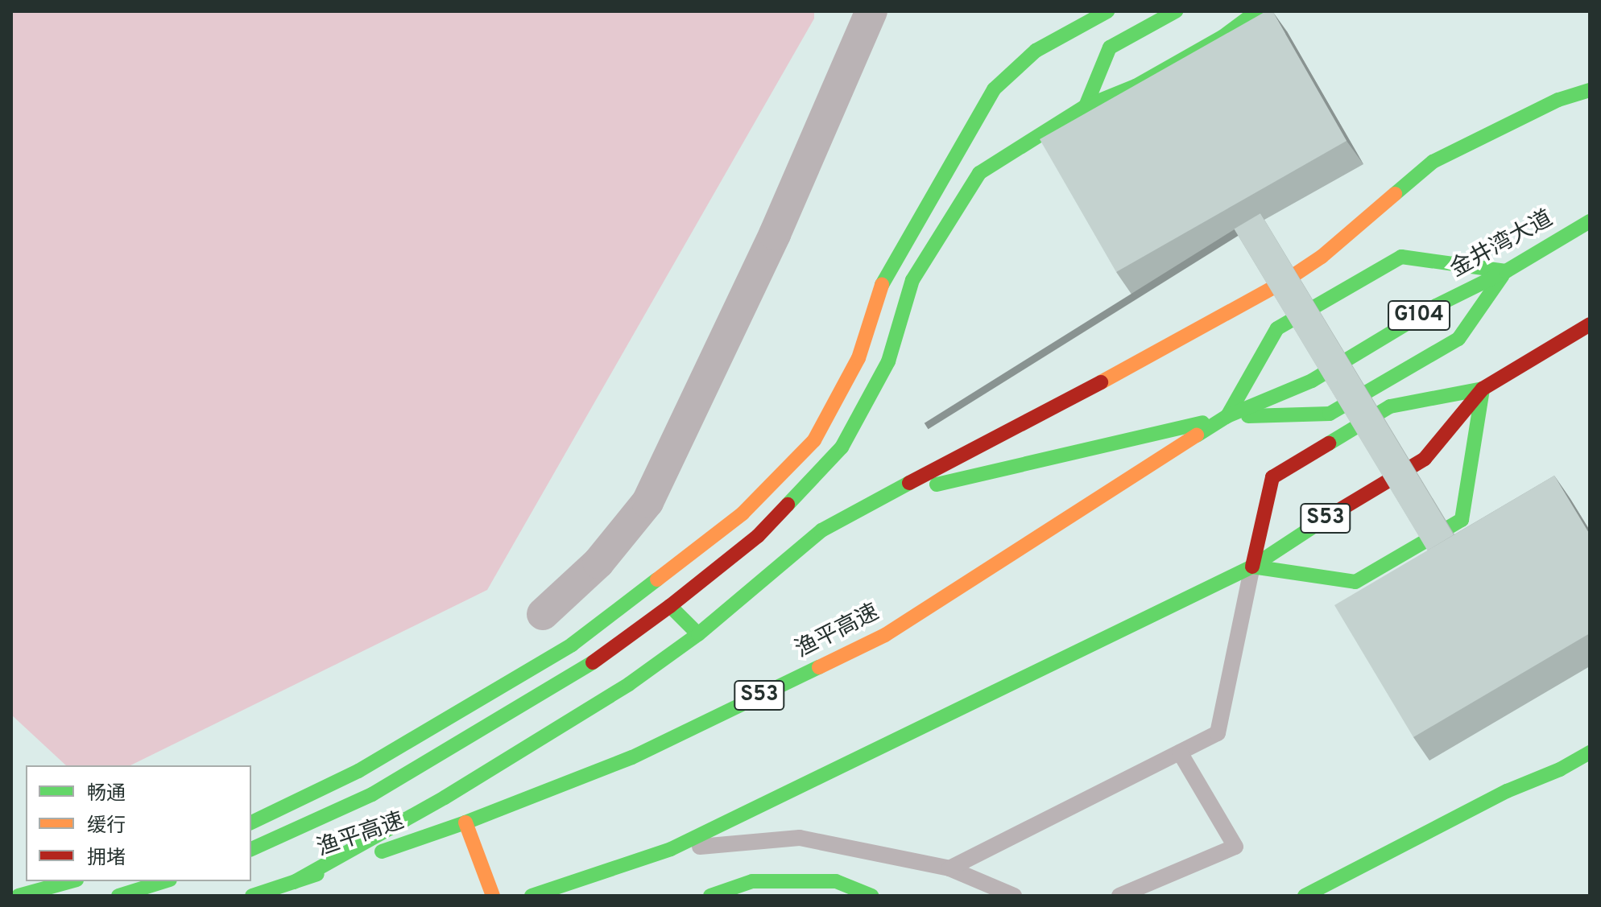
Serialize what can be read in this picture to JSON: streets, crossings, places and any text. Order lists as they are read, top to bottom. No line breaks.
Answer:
{"streets":{"main road":["金井湾大道","G104","S53","渔平高速"]},"crossings":[["金井湾大道","渔平高速"]],"legend":["畅通","缓行","拥堵"]}
